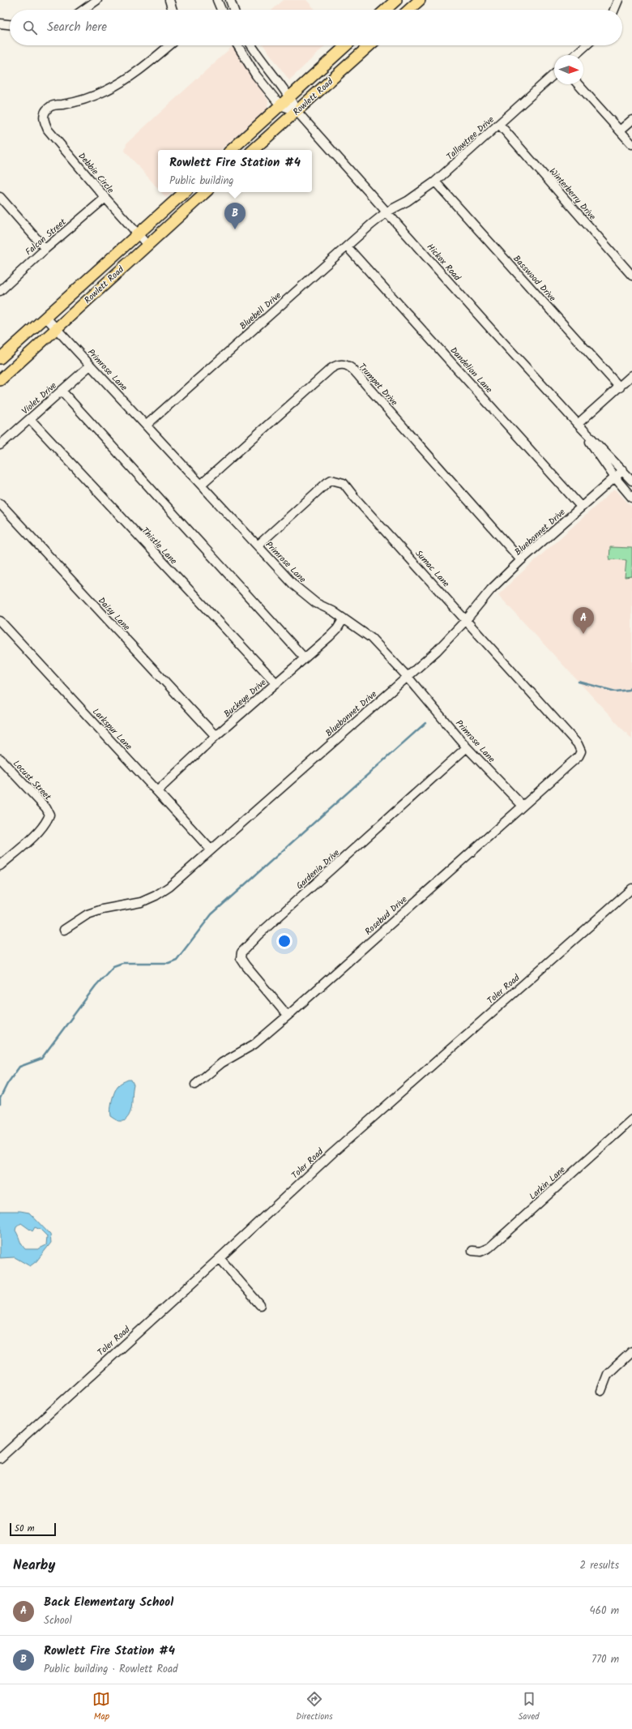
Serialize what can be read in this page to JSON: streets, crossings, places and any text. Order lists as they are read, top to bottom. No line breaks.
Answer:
{"streets":{"main road":["Rowlett Road"],"street":["Tallowtree Drive","Debbie Circle","Winterberry Drive","Falcon Street","Hickox Road","Basswood Drive","Bluebell Drive","Primrose Lane","Dandelion Lane","Trumpet Drive","Violet Drive","Bluebonnet Drive","Thistle Lane","Sumac Lane","Daisy Lane","Buckeye Drive","Larkspur Lane","Locust Street","Gardenia Drive","Rosebud Drive","Toler Road","Larkin Lane"]},"crossings":[["Rowlett Road","Debbie Circle"],["Rowlett Road","Hickox Road"],["Rowlett Road","Primrose Lane"],["Tallowtree Drive","Winterberry Drive"],["Tallowtree Drive","Hickox Road"],["Tallowtree Drive","Basswood Drive"],["Tallowtree Drive","Bluebell Drive"],["Debbie Circle","Falcon Street"],["Hickox Road","Bluebell Drive"],["Hickox Road","Bluebonnet Drive"],["Bluebell Drive","Primrose Lane"],["Bluebell Drive","Dandelion Lane"],["Primrose Lane","Trumpet Drive"],["Primrose Lane","Violet Drive"],["Primrose Lane","Bluebonnet Drive"],["Primrose Lane","Sumac Lane"],["Primrose Lane","Buckeye Drive"],["Primrose Lane","Gardenia Drive"],["Primrose Lane","Rosebud Drive"],["Dandelion Lane","Bluebonnet Drive"],["Trumpet Drive","Bluebonnet Drive"],["Violet Drive","Thistle Lane"],["Bluebonnet Drive","Sumac Lane"],["Bluebonnet Drive","Larkspur Lane"],["Thistle Lane","Buckeye Drive"],["Sumac Lane","Rosebud Drive"],["Daisy Lane","Buckeye Drive"],["Buckeye Drive","Larkspur Lane"],["Gardenia Drive","Rosebud Drive"]],"scale_bar":"50 m","north":"right","page":{"search":"Search here","popup":["Rowlett Fire Station #4","Public building"],"pins":["B","A"],"scale":"50 m","heading":["Nearby","2 results"],"list":[{"mark":"A","name":"Back Elementary School","note":"School","value":"460 m"},{"mark":"B","name":"Rowlett Fire Station #4","note":"Public building · Rowlett Road","value":"770 m"}],"nav":["Map","Directions","Saved"]}}
